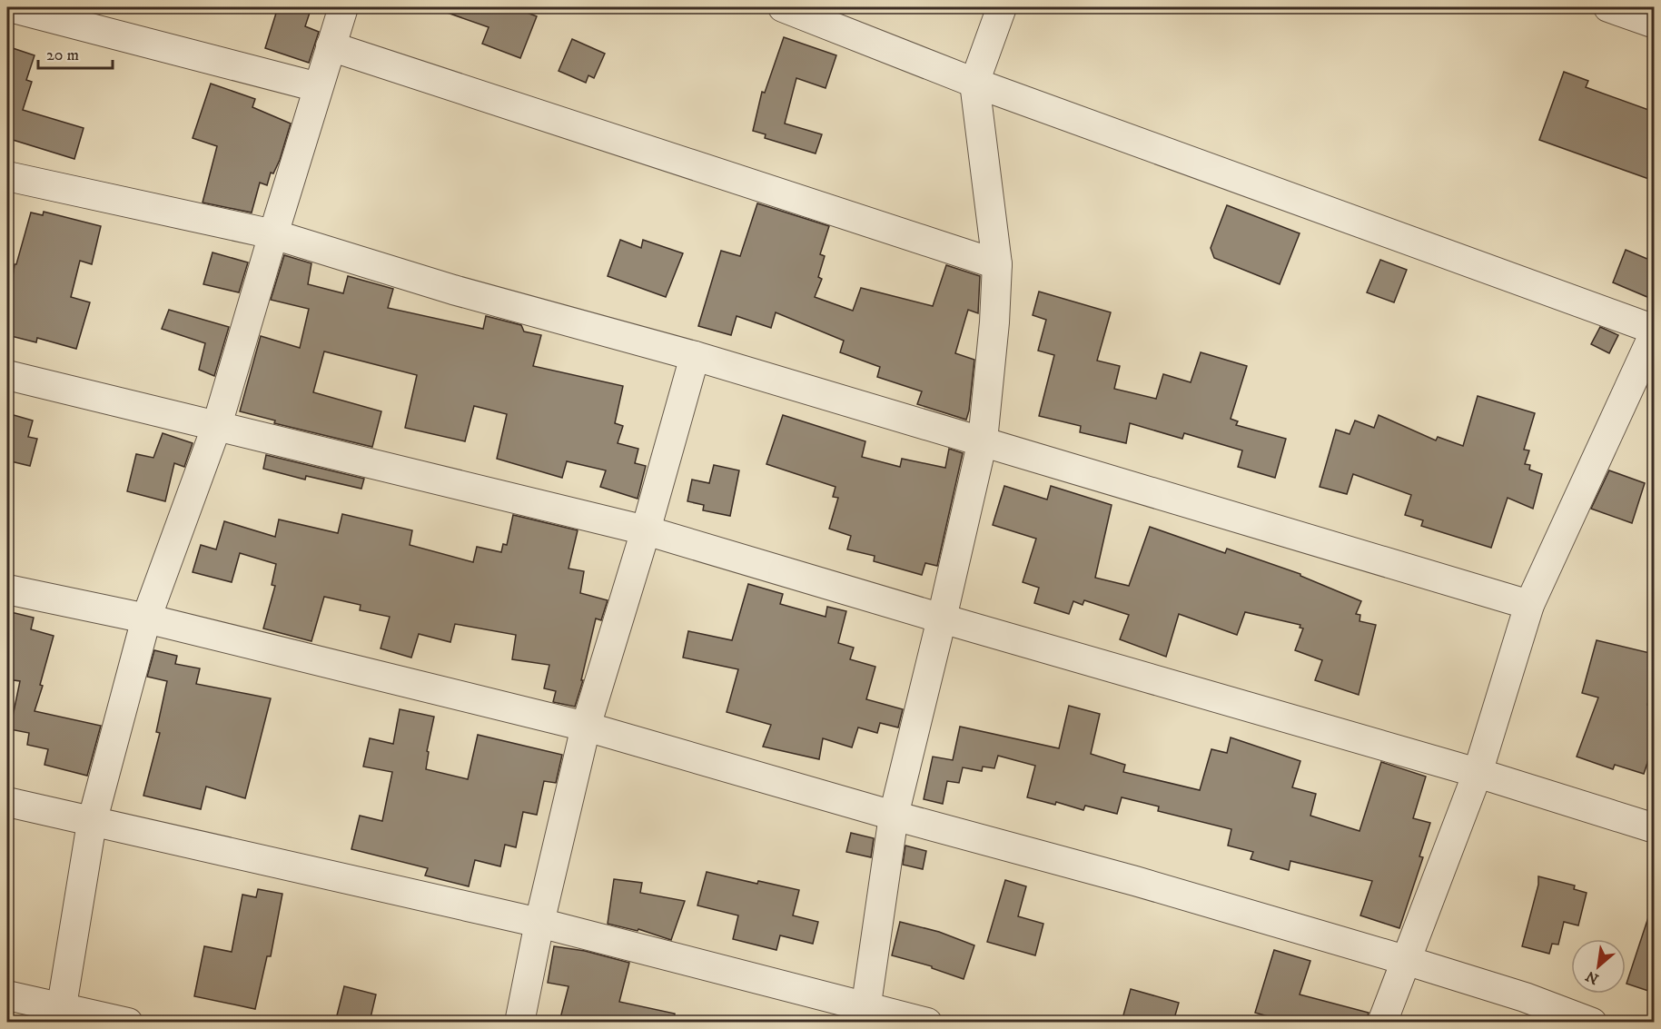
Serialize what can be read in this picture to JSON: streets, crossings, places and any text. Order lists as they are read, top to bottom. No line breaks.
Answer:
{"scale_bar":"20 m","north":"bottom left"}
